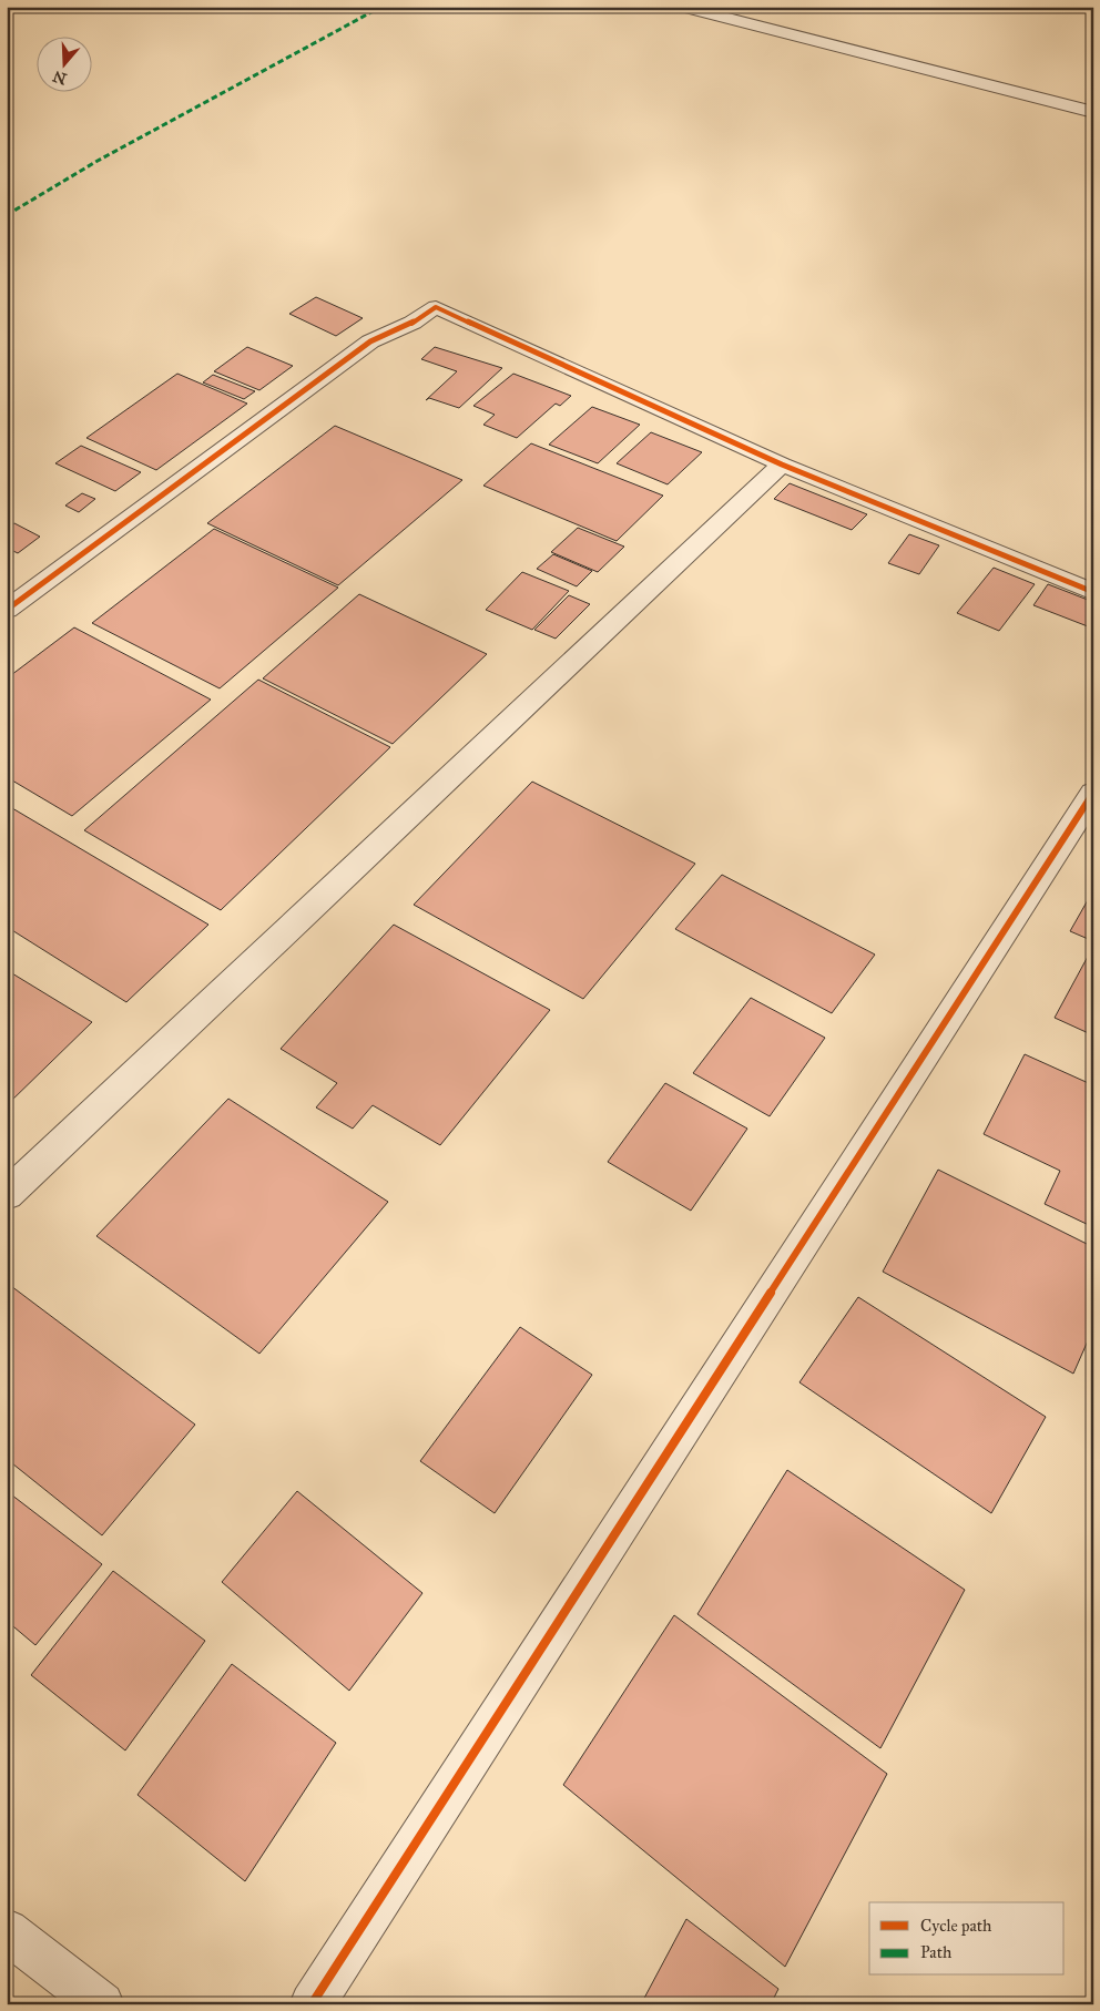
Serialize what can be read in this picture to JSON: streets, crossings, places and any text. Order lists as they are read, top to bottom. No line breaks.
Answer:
{"legend":["Cycle path","Path"],"north":"bottom"}
